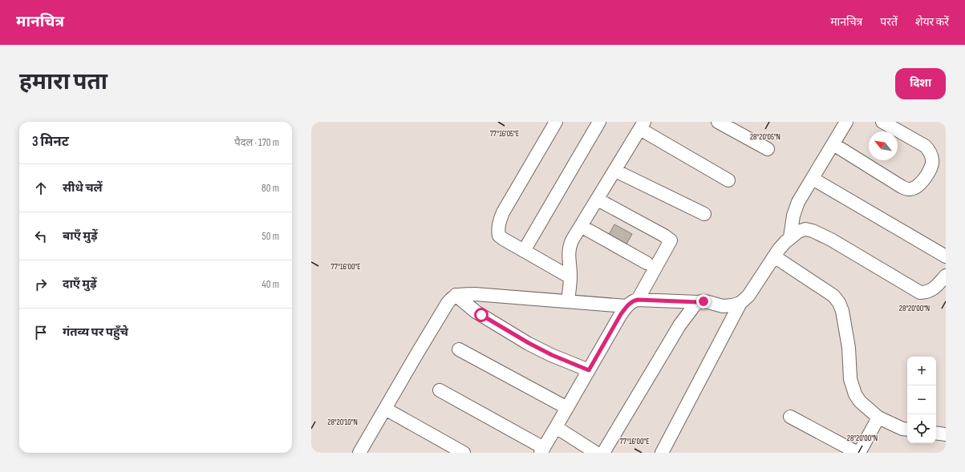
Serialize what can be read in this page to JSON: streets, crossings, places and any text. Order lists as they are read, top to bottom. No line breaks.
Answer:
{"north":"top left","page":{"header":"मानचित्र","nav":["मानचित्र","परतें","शेयर करें"],"buttons":"दिशा","title":"हमारा पता","heading":["3 मिनट","पैदल · 170 m"],"list":[["सीधे चलें","80 m"],["बाएँ मुड़ें","50 m"],["दाएँ मुड़ें","40 m"],"गंतव्य पर पहुँचे"],"map_buttons":["+","−"]},"coordinates":["77°16'05\"E","28°20'05\"N","77°16'00\"E","28°20'00\"N","28°20'10\"N"]}
